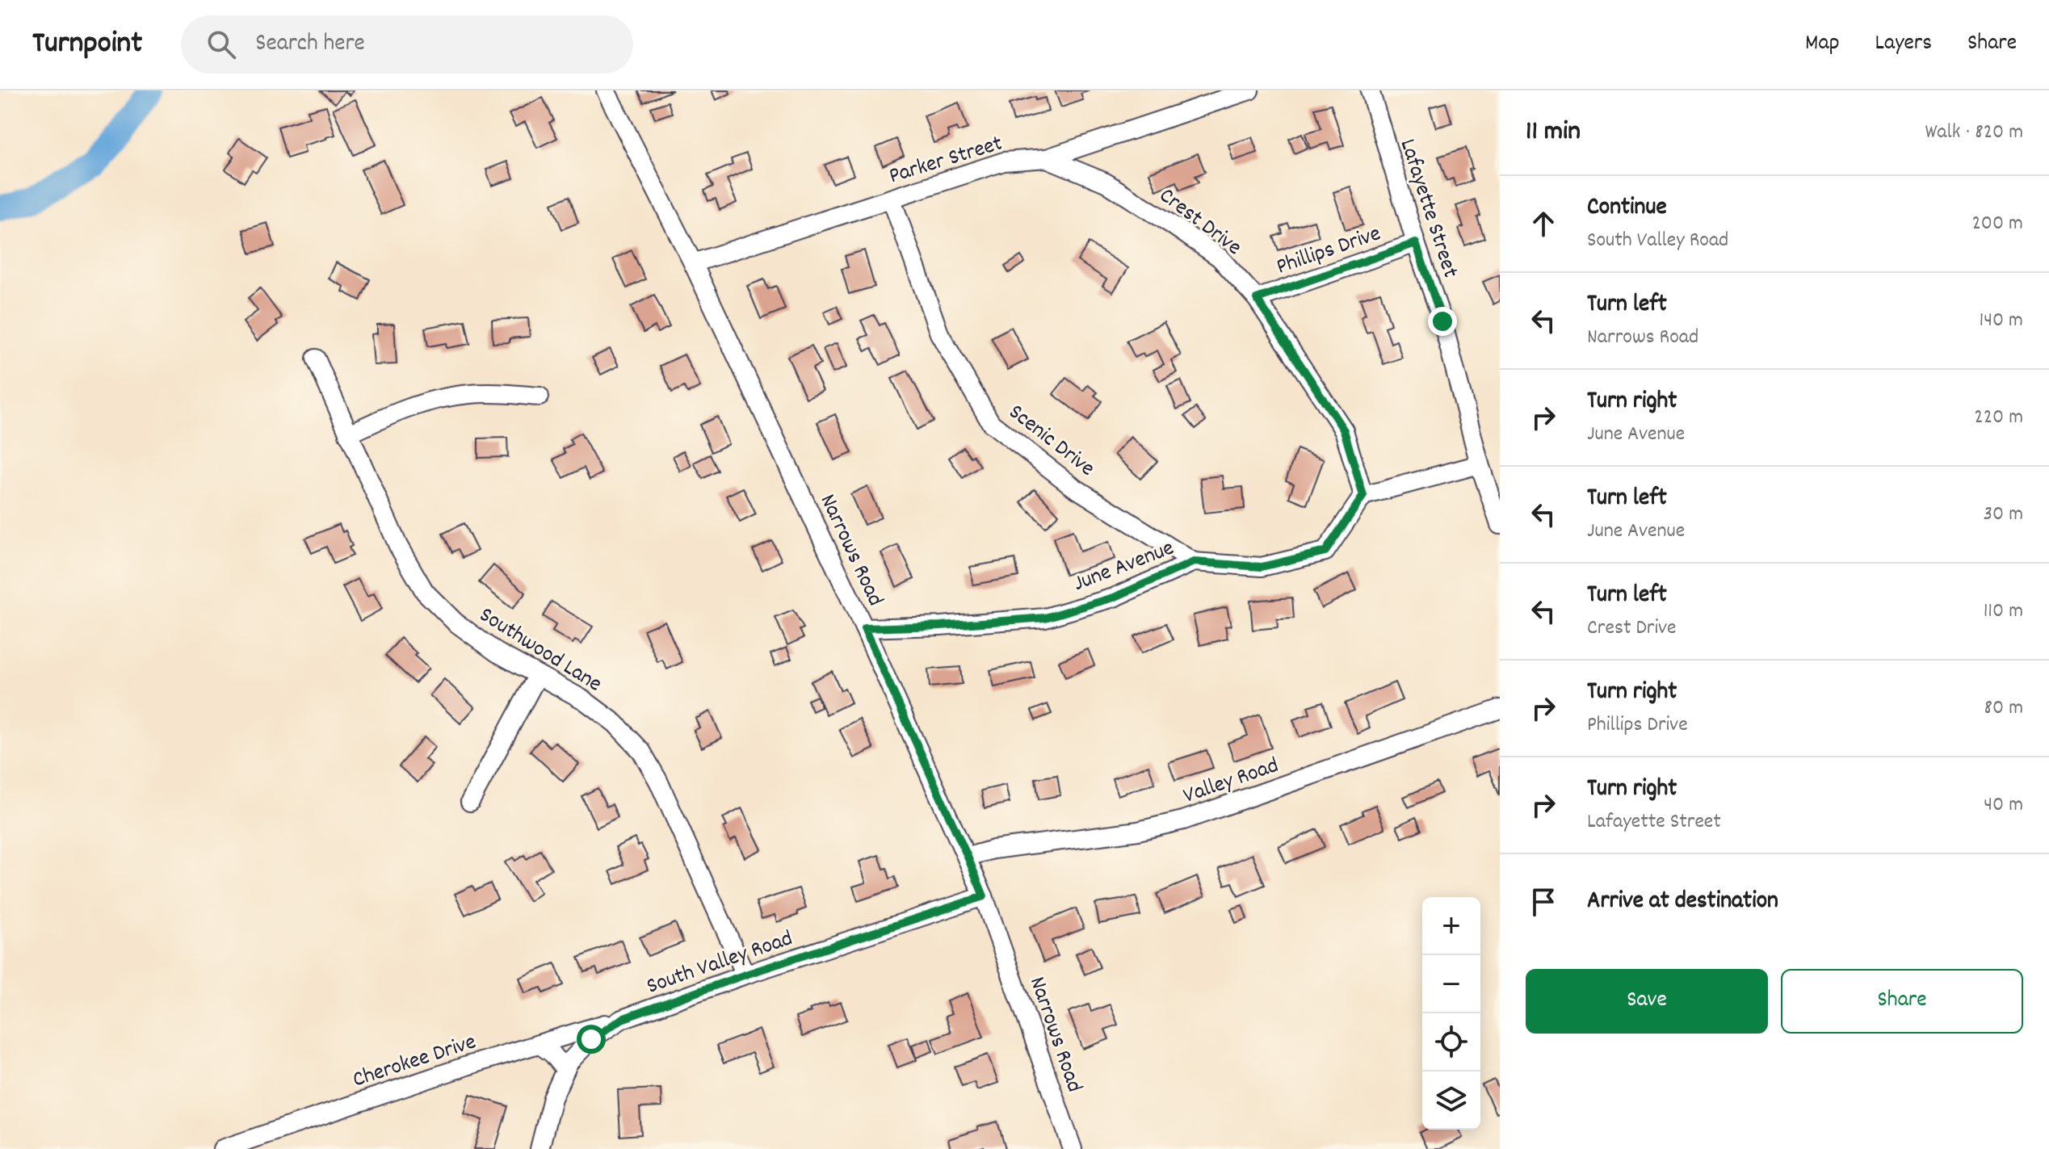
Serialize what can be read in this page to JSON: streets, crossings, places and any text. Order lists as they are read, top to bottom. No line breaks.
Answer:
{"streets":{"street":["Parker Street","Lafayette Street","Crest Drive","Phillips Drive","Scenic Drive","Narrows Road","June Avenue","Southwood Lane","Valley Road","South Valley Road","Cherokee Drive"]},"crossings":[["Parker Street","Crest Drive"],["Parker Street","Scenic Drive"],["Parker Street","Narrows Road"],["Lafayette Street","Phillips Drive"],["Crest Drive","Phillips Drive"],["Crest Drive","June Avenue"],["Scenic Drive","June Avenue"],["Narrows Road","June Avenue"],["Narrows Road","Valley Road"],["Narrows Road","South Valley Road"],["Southwood Lane","South Valley Road"],["South Valley Road","Cherokee Drive"]],"page":{"header":"Turnpoint","search":"Search here","nav":["Map","Layers","Share"],"heading":["11 min","Walk · 820 m"],"list":[["Continue","South Valley Road","200 m"],["Turn left","Narrows Road","140 m"],["Turn right","June Avenue","220 m"],["Turn left","June Avenue","30 m"],["Turn left","Crest Drive","110 m"],["Turn right","Phillips Drive","80 m"],["Turn right","Lafayette Street","40 m"],"Arrive at destination"],"map_buttons":["+","−"],"buttons":["Save","Share"]}}
